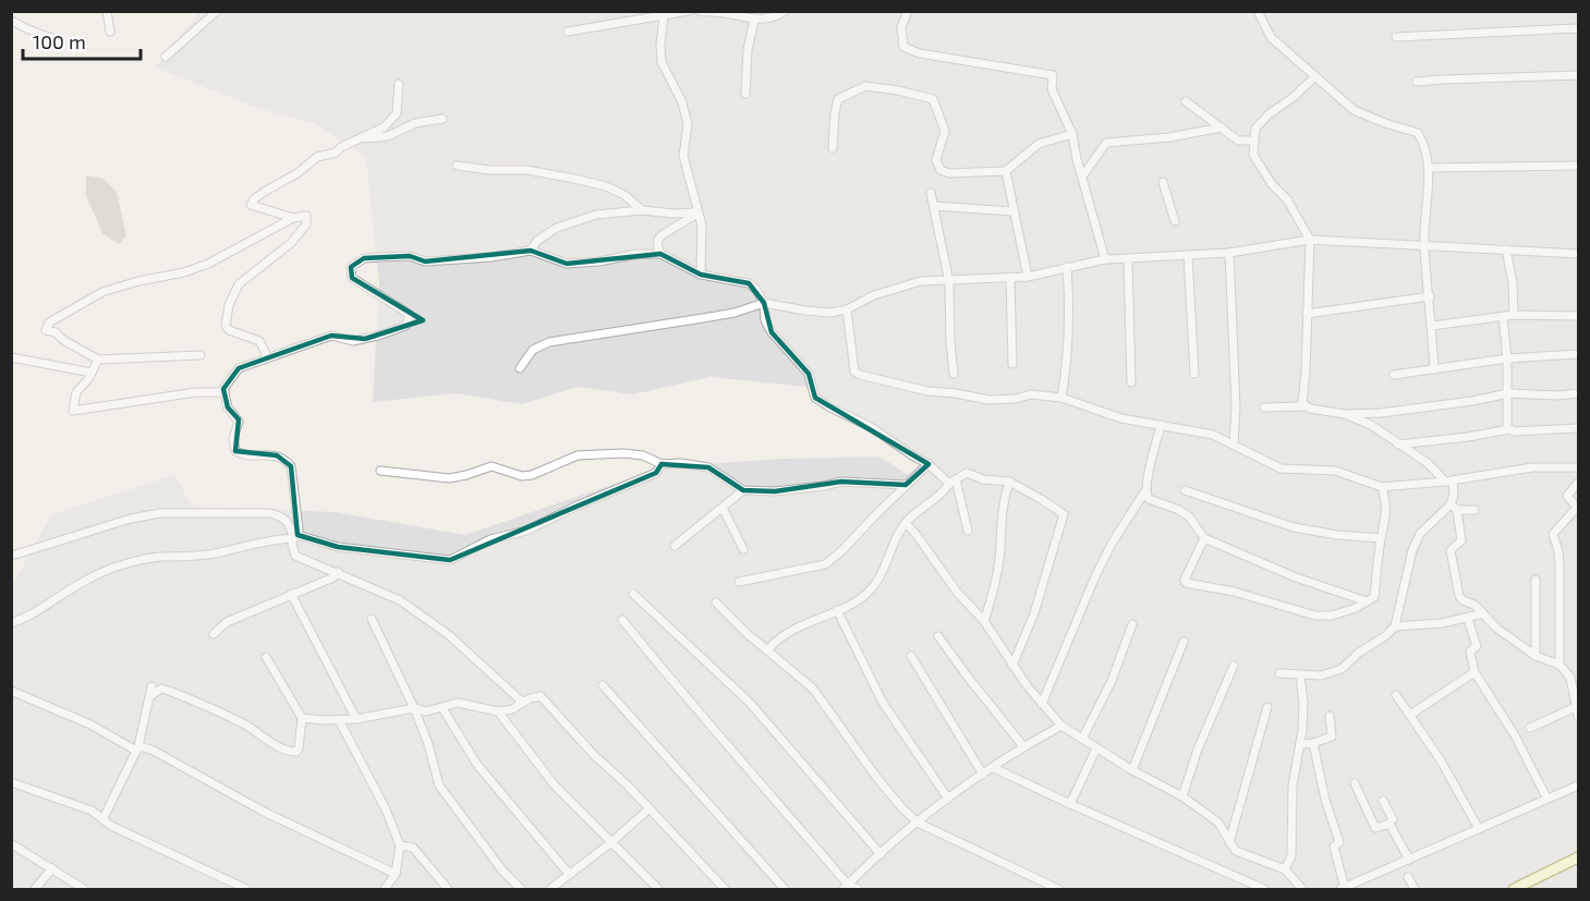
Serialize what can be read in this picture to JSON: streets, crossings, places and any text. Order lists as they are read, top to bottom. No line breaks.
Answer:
{"scale_bar":"100 m"}
